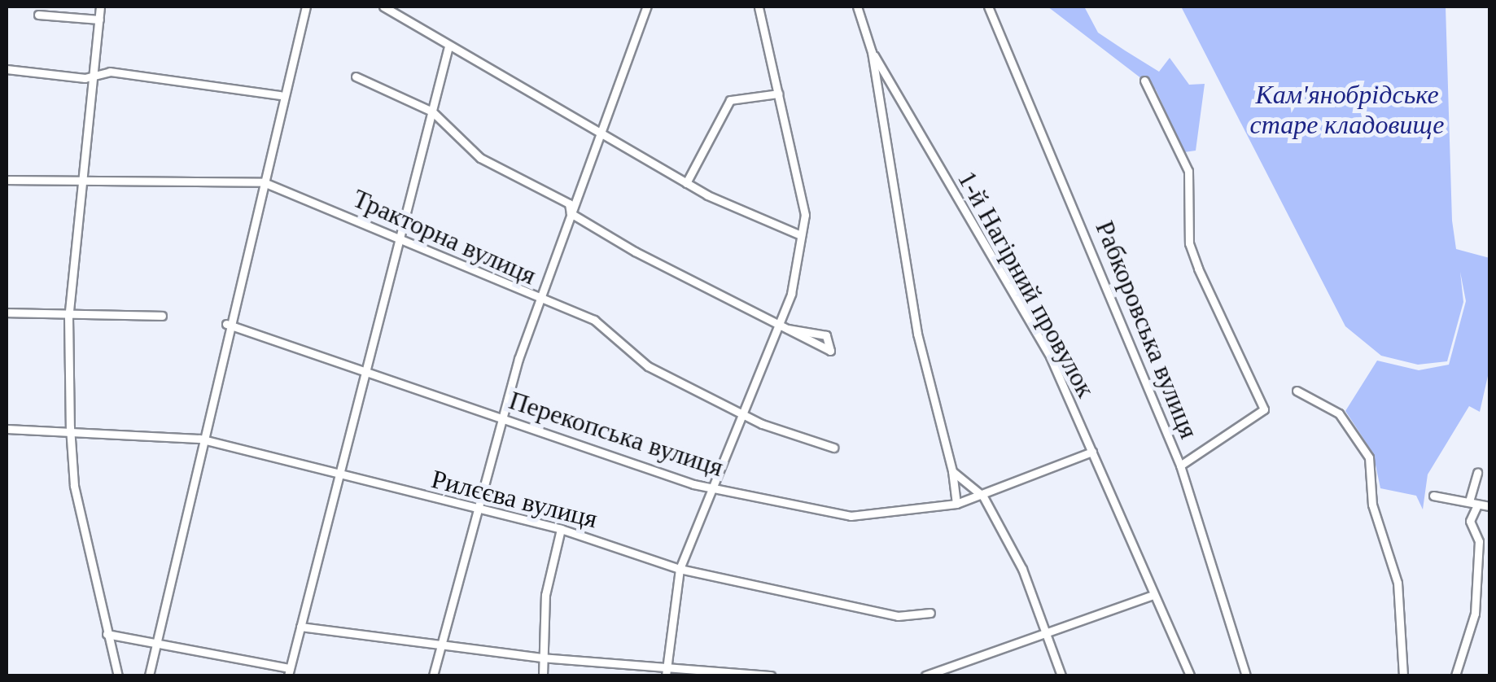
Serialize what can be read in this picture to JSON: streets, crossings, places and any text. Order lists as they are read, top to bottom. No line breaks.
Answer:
{"streets":{"street":["Тракторна вулиця","1-й Нагірний провулок","Рабкоровська вулиця","Перекопська вулиця","Рилєєва вулиця"]},"crossings":[["1-й Нагірний провулок","Перекопська вулиця"]],"parks":["Кам'янобрідське старе кладовище"]}
